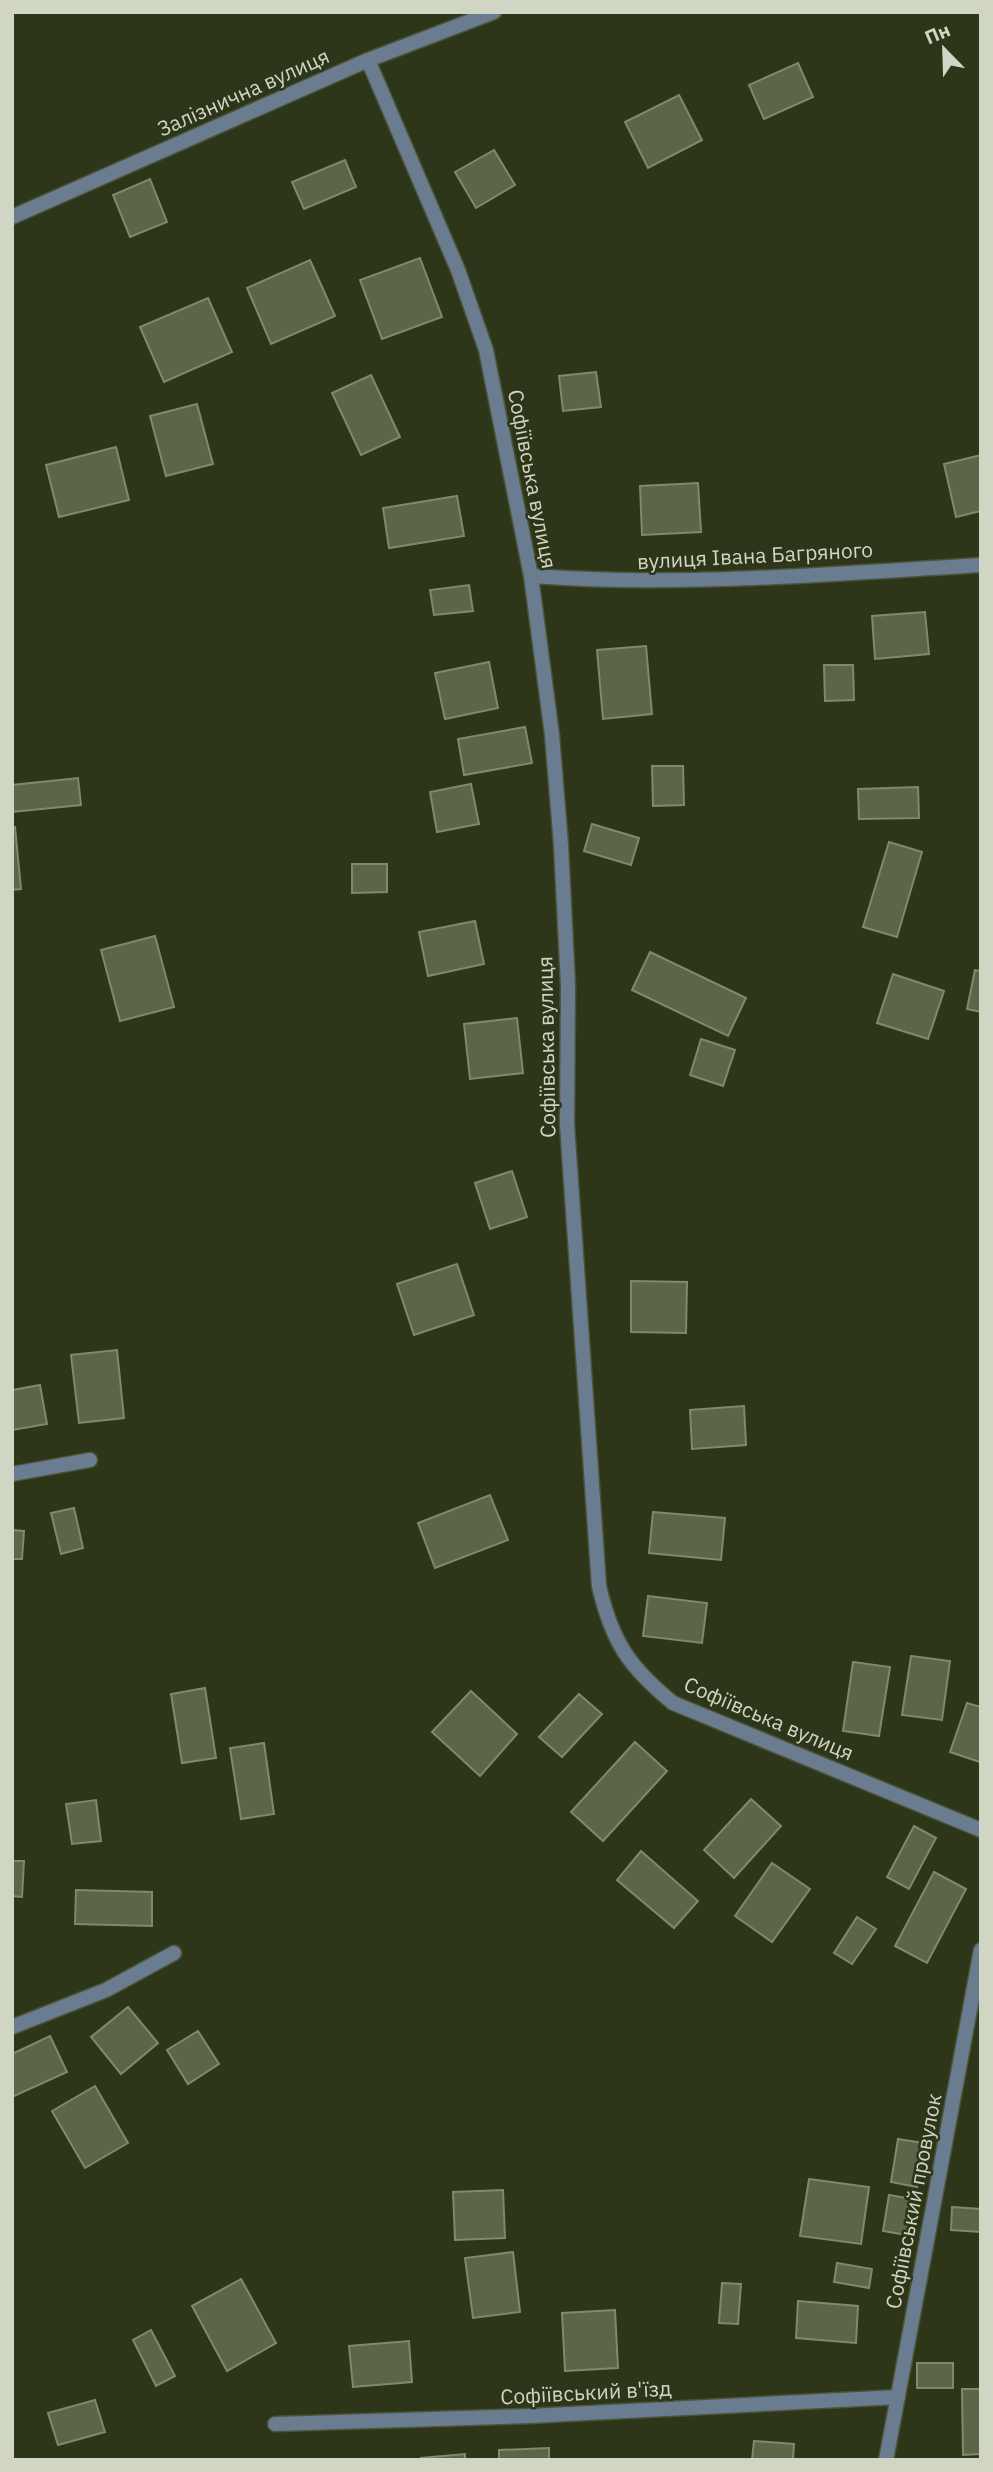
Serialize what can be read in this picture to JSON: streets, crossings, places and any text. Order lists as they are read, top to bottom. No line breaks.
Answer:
{"streets":{"street":["Залізнична вулиця","Софіївська вулиця","вулиця Івана Багряного","Софіївський провулок","Софіївський в'їзд"]},"crossings":[["Залізнична вулиця","Софіївська вулиця"],["Софіївська вулиця","вулиця Івана Багряного"],["Софіївський провулок","Софіївський в'їзд"]],"north":"top left"}
